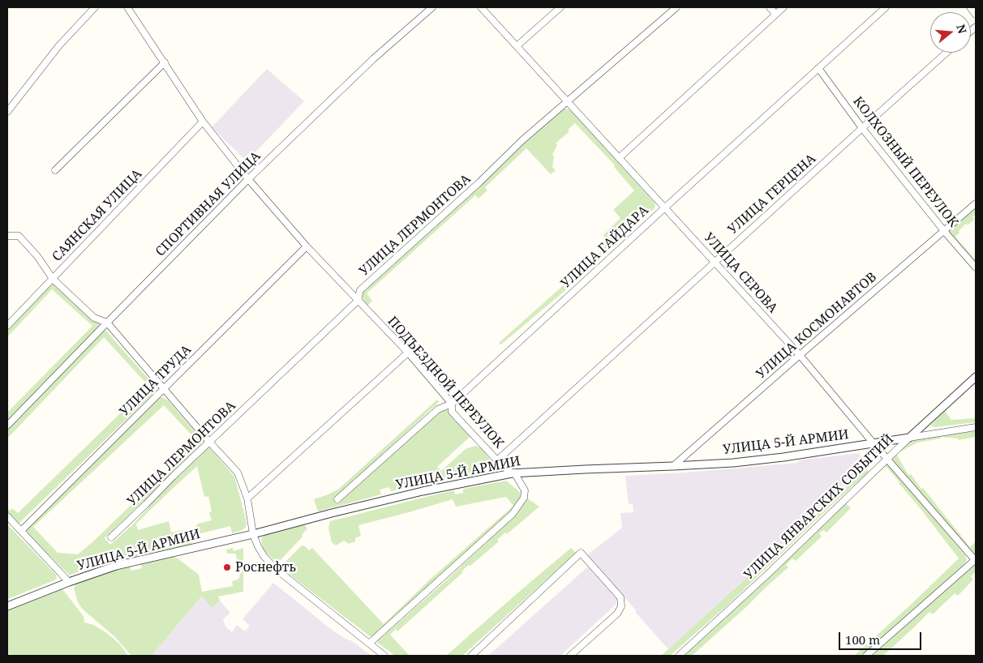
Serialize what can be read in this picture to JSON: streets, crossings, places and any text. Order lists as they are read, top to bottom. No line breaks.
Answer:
{"streets":{"street":["КОЛХОЗНЫЙ ПЕРЕУЛОК","УЛИЦА ГЕРЦЕНА","СПОРТИВНАЯ УЛИЦА","САЯНСКАЯ УЛИЦА","УЛИЦА ЛЕРМОНТОВА","УЛИЦА ГАЙДАРА","УЛИЦА СЕРОВА","УЛИЦА КОСМОНАВТОВ","УЛИЦА ТРУДА","ПОДЪЕЗДНОЙ ПЕРЕУЛОК","УЛИЦА 5-Й АРМИИ","УЛИЦА ЯНВАРСКИХ СОБЫТИЙ"]},"crossings":[["КОЛХОЗНЫЙ ПЕРЕУЛОК","УЛИЦА ГЕРЦЕНА"],["КОЛХОЗНЫЙ ПЕРЕУЛОК","УЛИЦА ГАЙДАРА"],["КОЛХОЗНЫЙ ПЕРЕУЛОК","УЛИЦА КОСМОНАВТОВ"],["УЛИЦА ГЕРЦЕНА","УЛИЦА СЕРОВА"],["УЛИЦА ГЕРЦЕНА","ПОДЪЕЗДНОЙ ПЕРЕУЛОК"],["СПОРТИВНАЯ УЛИЦА","ПОДЪЕЗДНОЙ ПЕРЕУЛОК"],["САЯНСКАЯ УЛИЦА","ПОДЪЕЗДНОЙ ПЕРЕУЛОК"],["УЛИЦА ЛЕРМОНТОВА","УЛИЦА СЕРОВА"],["УЛИЦА ЛЕРМОНТОВА","ПОДЪЕЗДНОЙ ПЕРЕУЛОК"],["УЛИЦА ГАЙДАРА","УЛИЦА СЕРОВА"],["УЛИЦА ГАЙДАРА","ПОДЪЕЗДНОЙ ПЕРЕУЛОК"],["УЛИЦА СЕРОВА","УЛИЦА КОСМОНАВТОВ"],["УЛИЦА СЕРОВА","УЛИЦА 5-Й АРМИИ"],["УЛИЦА СЕРОВА","УЛИЦА ЯНВАРСКИХ СОБЫТИЙ"],["УЛИЦА КОСМОНАВТОВ","УЛИЦА 5-Й АРМИИ"],["УЛИЦА ТРУДА","ПОДЪЕЗДНОЙ ПЕРЕУЛОК"],["ПОДЪЕЗДНОЙ ПЕРЕУЛОК","УЛИЦА 5-Й АРМИИ"],["УЛИЦА 5-Й АРМИИ","УЛИЦА ЯНВАРСКИХ СОБЫТИЙ"]],"places":["Роснефть"],"scale_bar":"100 m","north":"right"}
